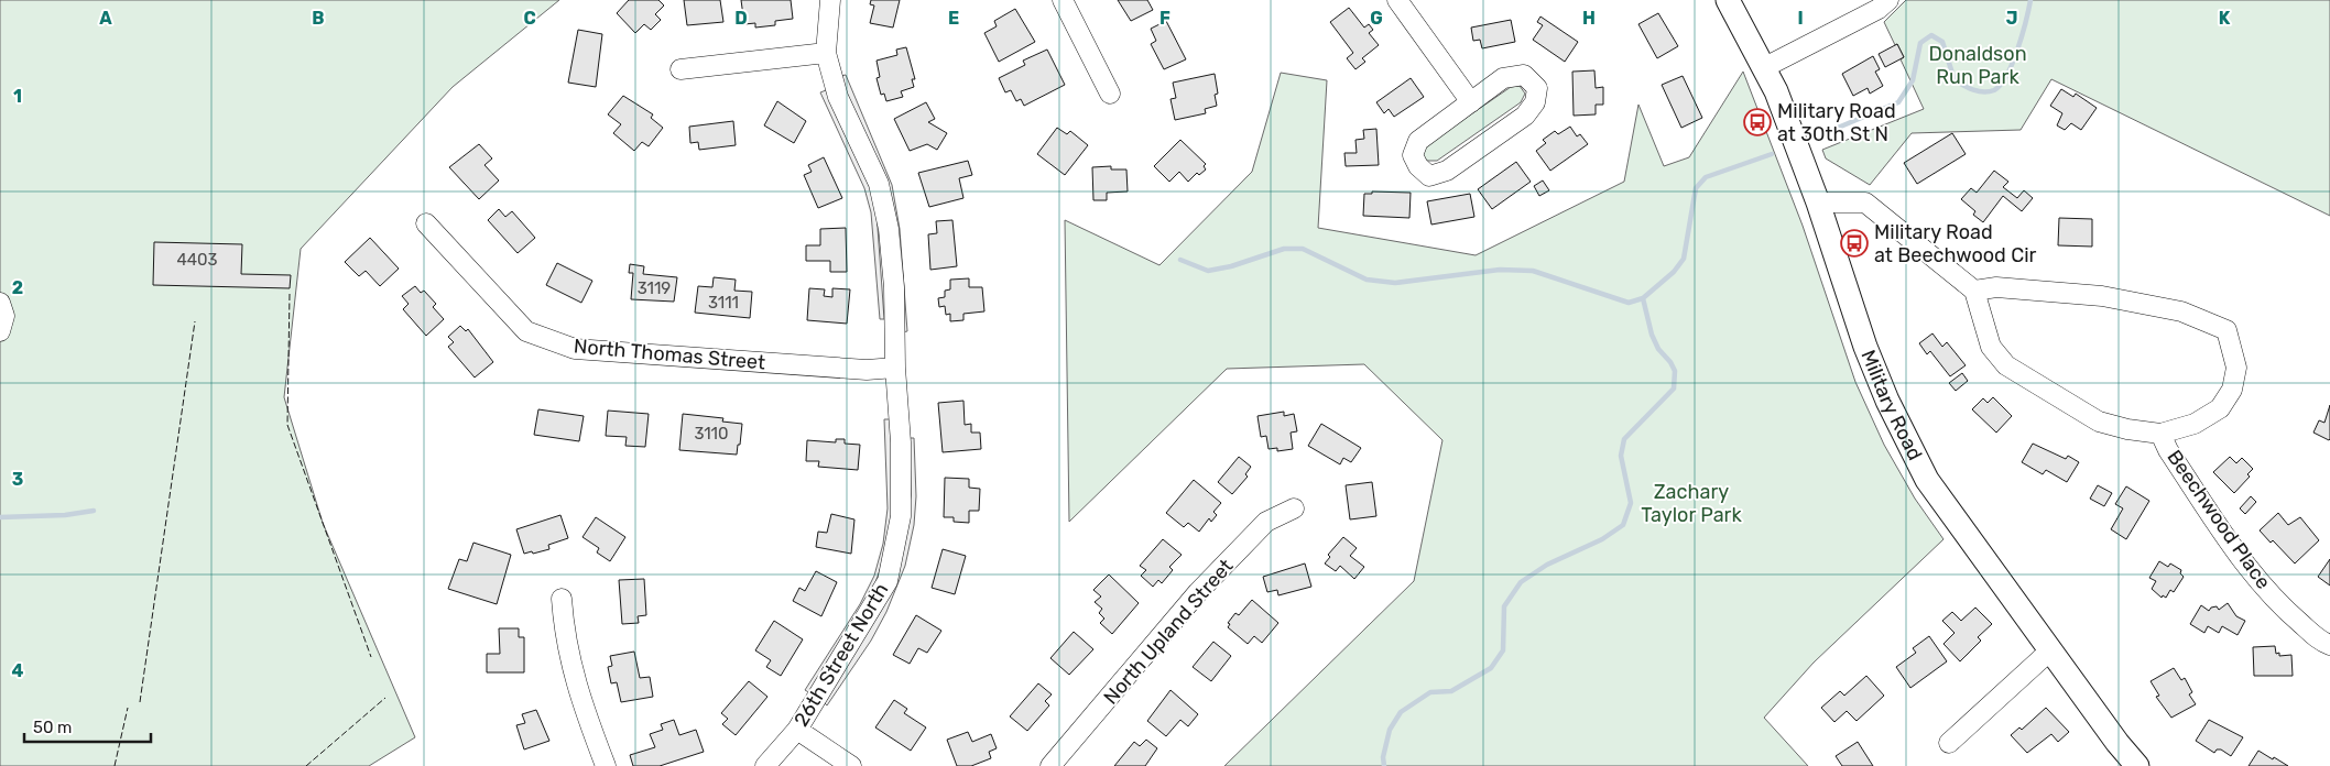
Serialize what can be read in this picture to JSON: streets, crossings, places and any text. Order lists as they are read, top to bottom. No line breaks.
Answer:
{"streets":{"main road":["Military Road"],"street":["North Thomas Street","Beechwood Place","North Upland Street","26th Street North"]},"crossings":[["North Thomas Street","26th Street North"]],"parks":["Donaldson Run Park","Zachary Taylor Park"],"places":{"bus stop":["Military Road at 30th St N","Military Road at Beechwood Cir"]},"house_numbers":["4403","3119","3111","3110"],"scale_bar":"50 m","grid":{"columns":["A","B","C","D","E","F","G","H","I","J","K"],"rows":["1","2","3","4"]}}
